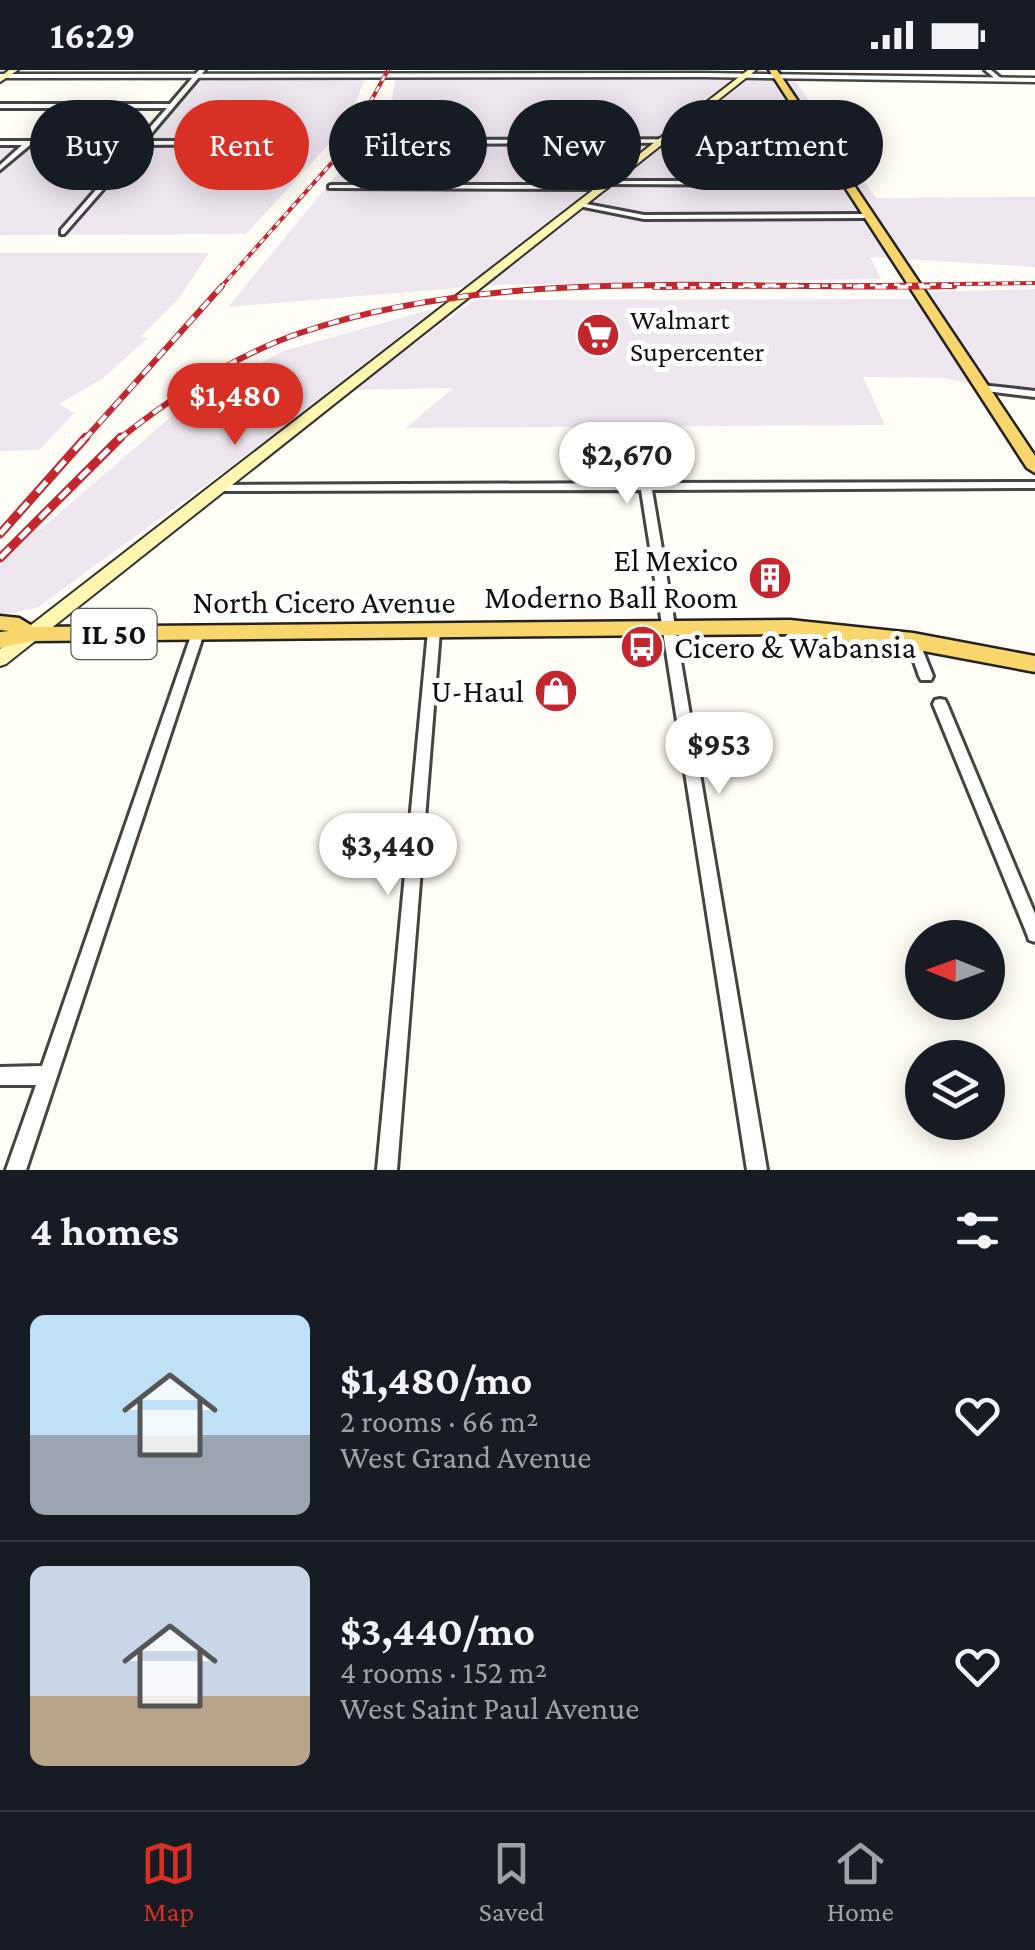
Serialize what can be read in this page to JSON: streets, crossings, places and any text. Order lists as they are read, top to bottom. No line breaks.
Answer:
{"streets":{"main road":["North Cicero Avenue","IL 50"]},"places":{"supermarket":["Walmart Supercenter"],"building":["El Mexico Moderno Ball Room"],"bus stop":["Cicero & Wabansia"],"shop":["U-Haul"]},"north":"left","page":{"status":"16:29","chip":["Buy","Rent","Filters","New","Apartment"],"price":["$1,480","$2,670","$953","$3,440"],"heading":"4 homes","list":[{"name":"$1,480/mo","note":"2 rooms · 66 m² · West Grand Avenue"},{"name":"$3,440/mo","note":"4 rooms · 152 m² · West Saint Paul Avenue"}],"tabs":["Map","Saved","Home"]}}
